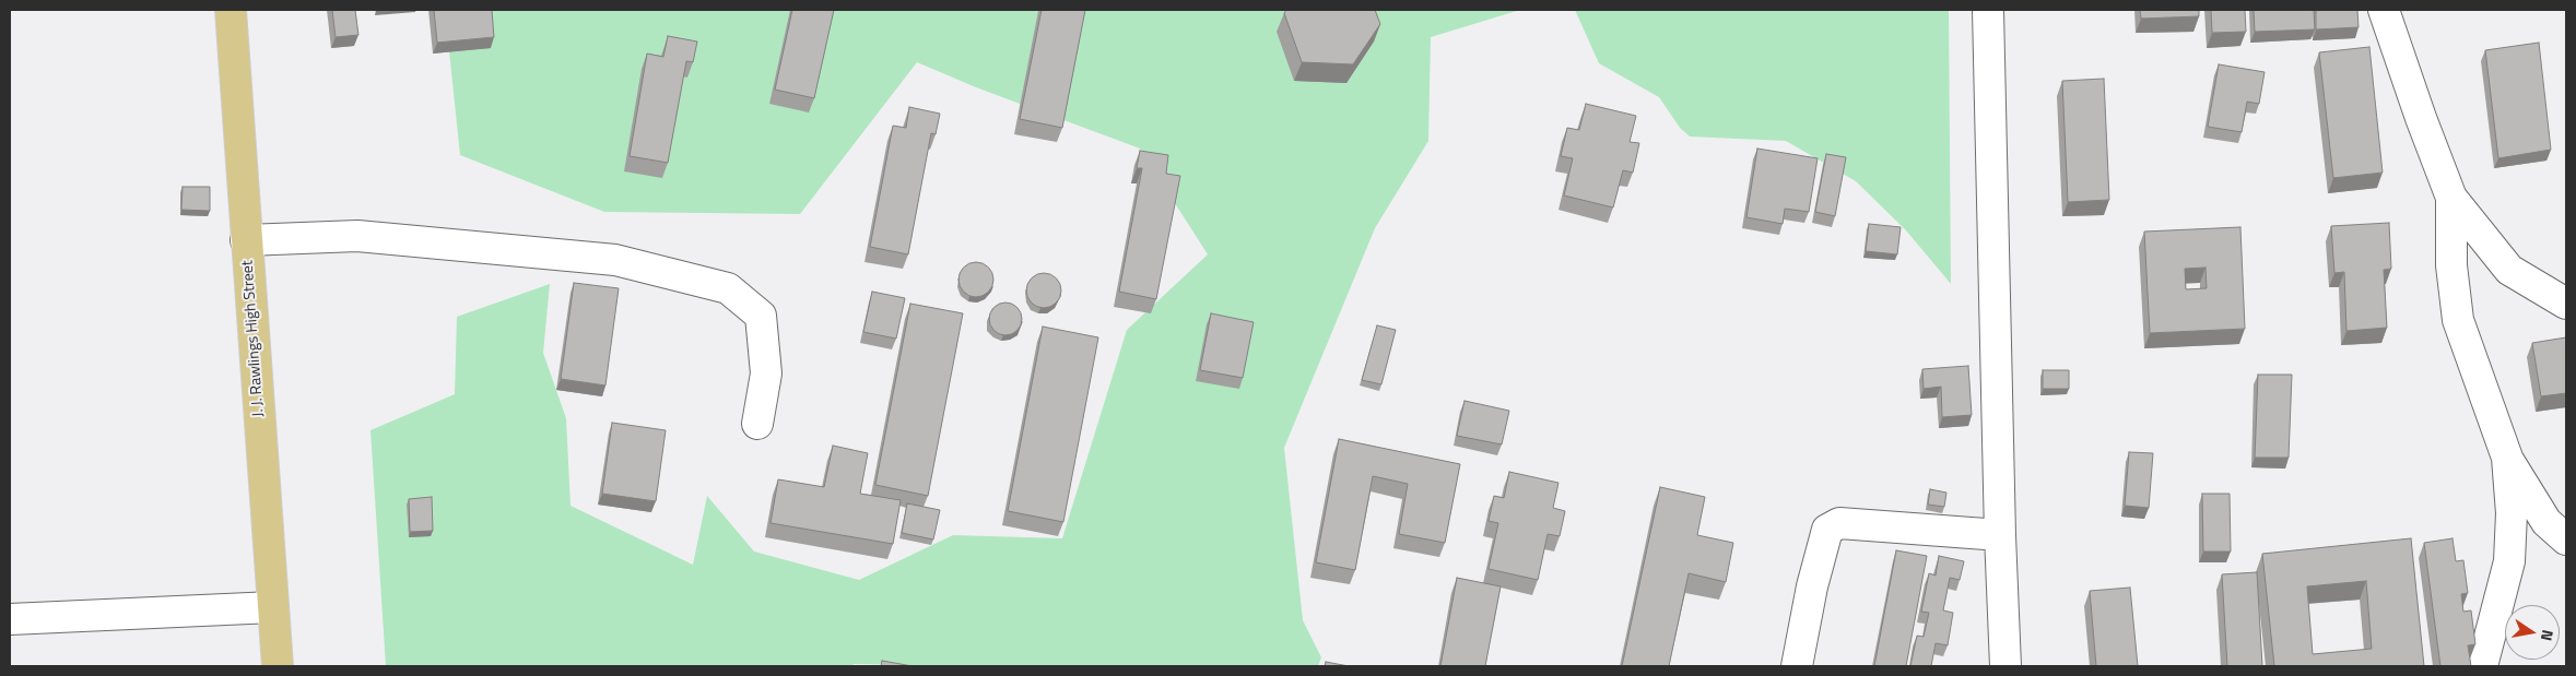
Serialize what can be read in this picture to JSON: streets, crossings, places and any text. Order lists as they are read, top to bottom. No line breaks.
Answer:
{"streets":{"main road":["J. J. Rawlings High Street"]},"north":"right"}
